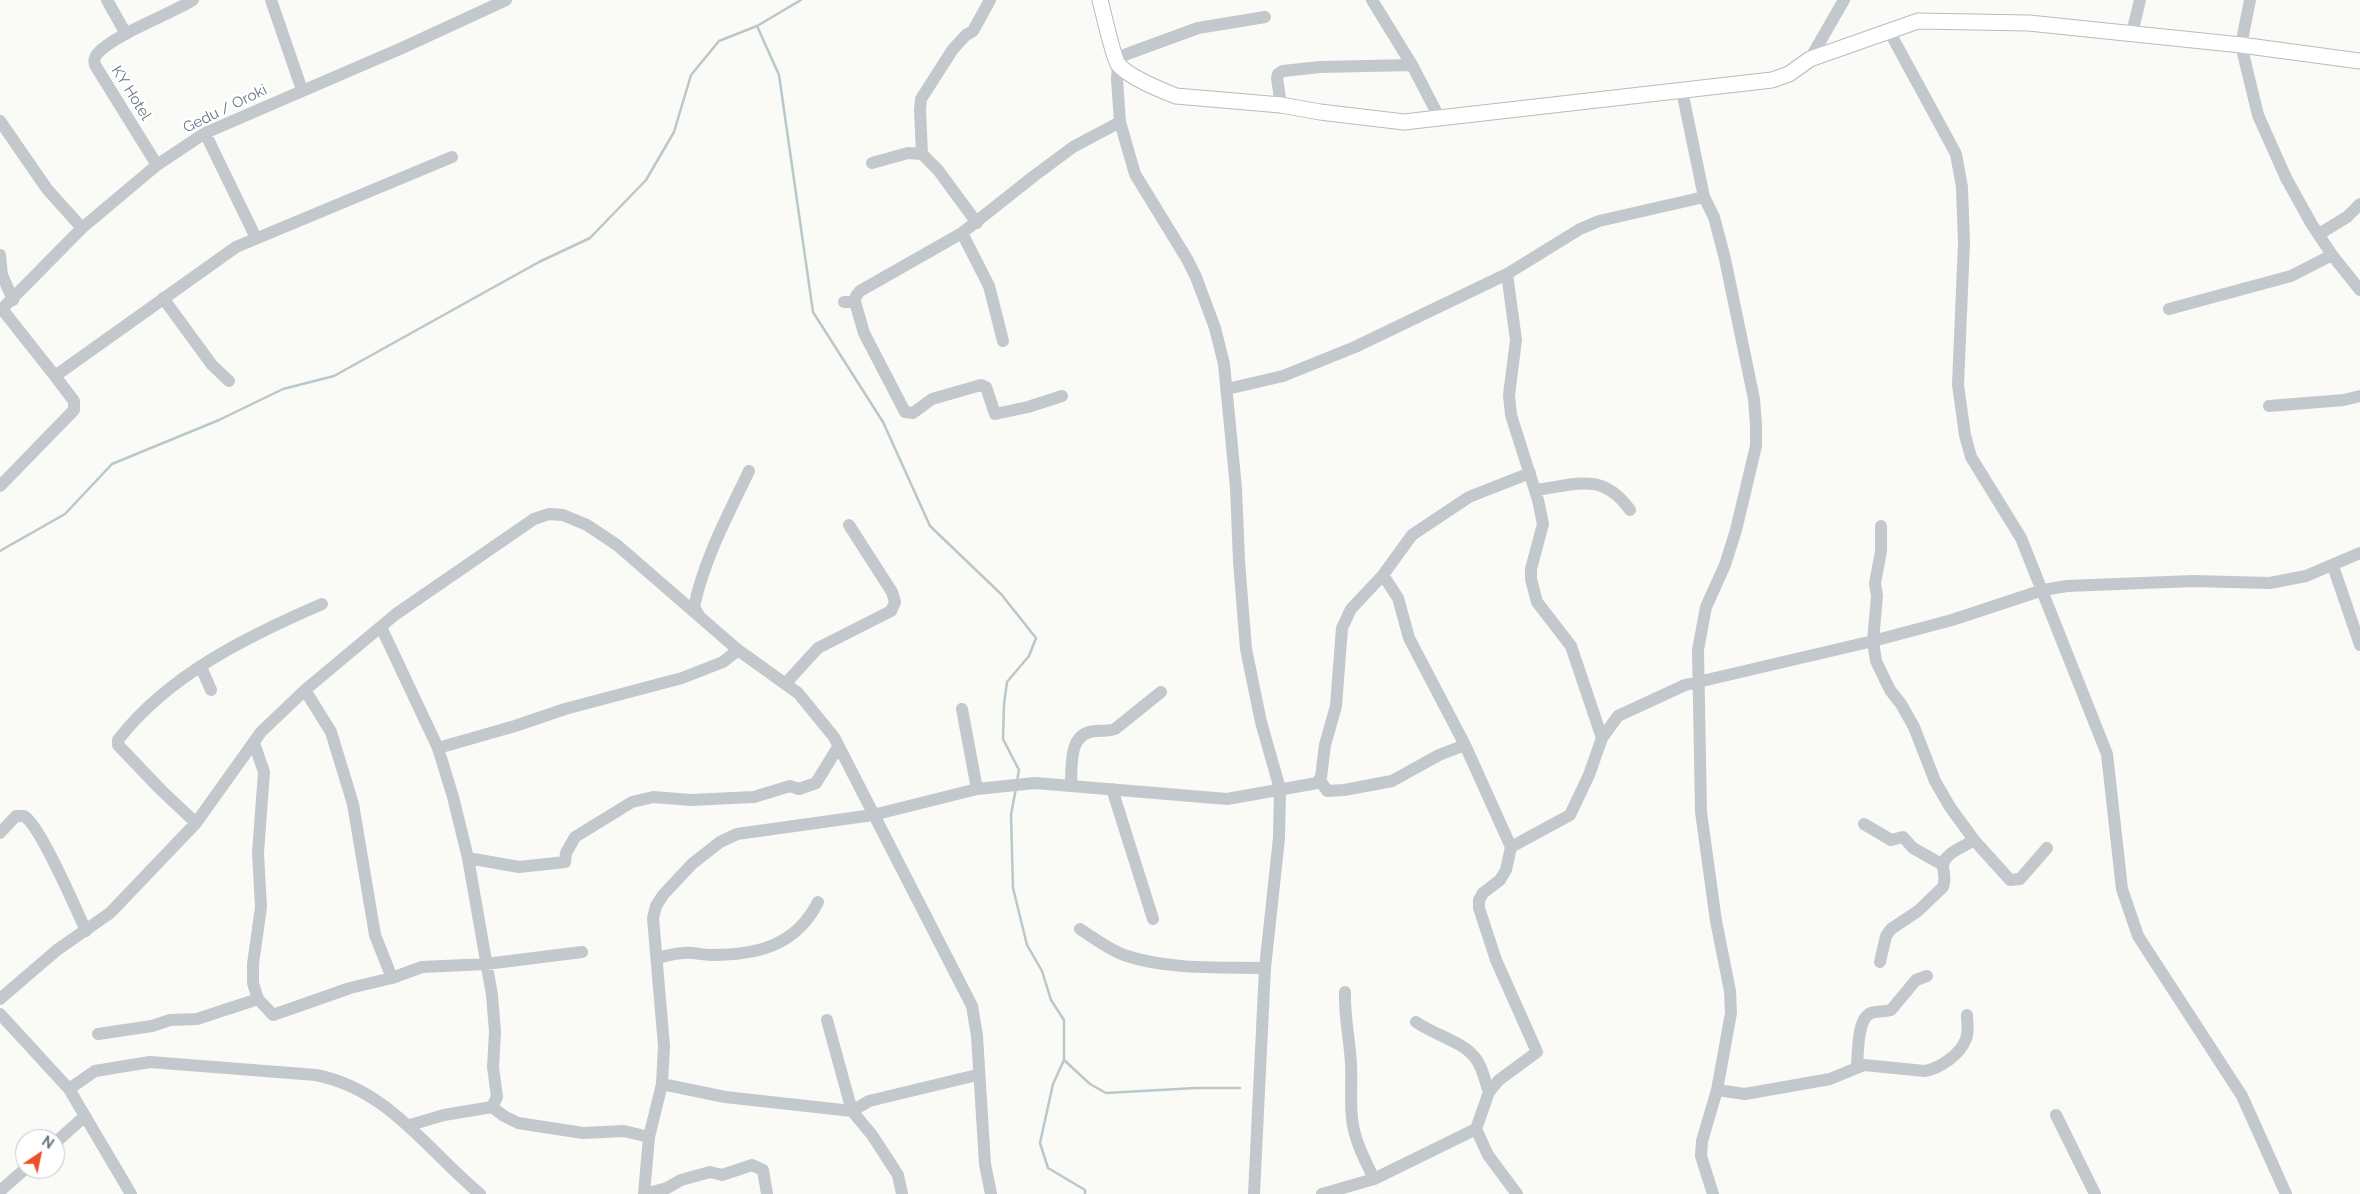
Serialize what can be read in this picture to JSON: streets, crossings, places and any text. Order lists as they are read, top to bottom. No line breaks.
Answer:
{"streets":{"street":["KY Hotel","Gedu / Oroki"]},"crossings":[["KY Hotel","Gedu / Oroki"]],"north":"top right"}
